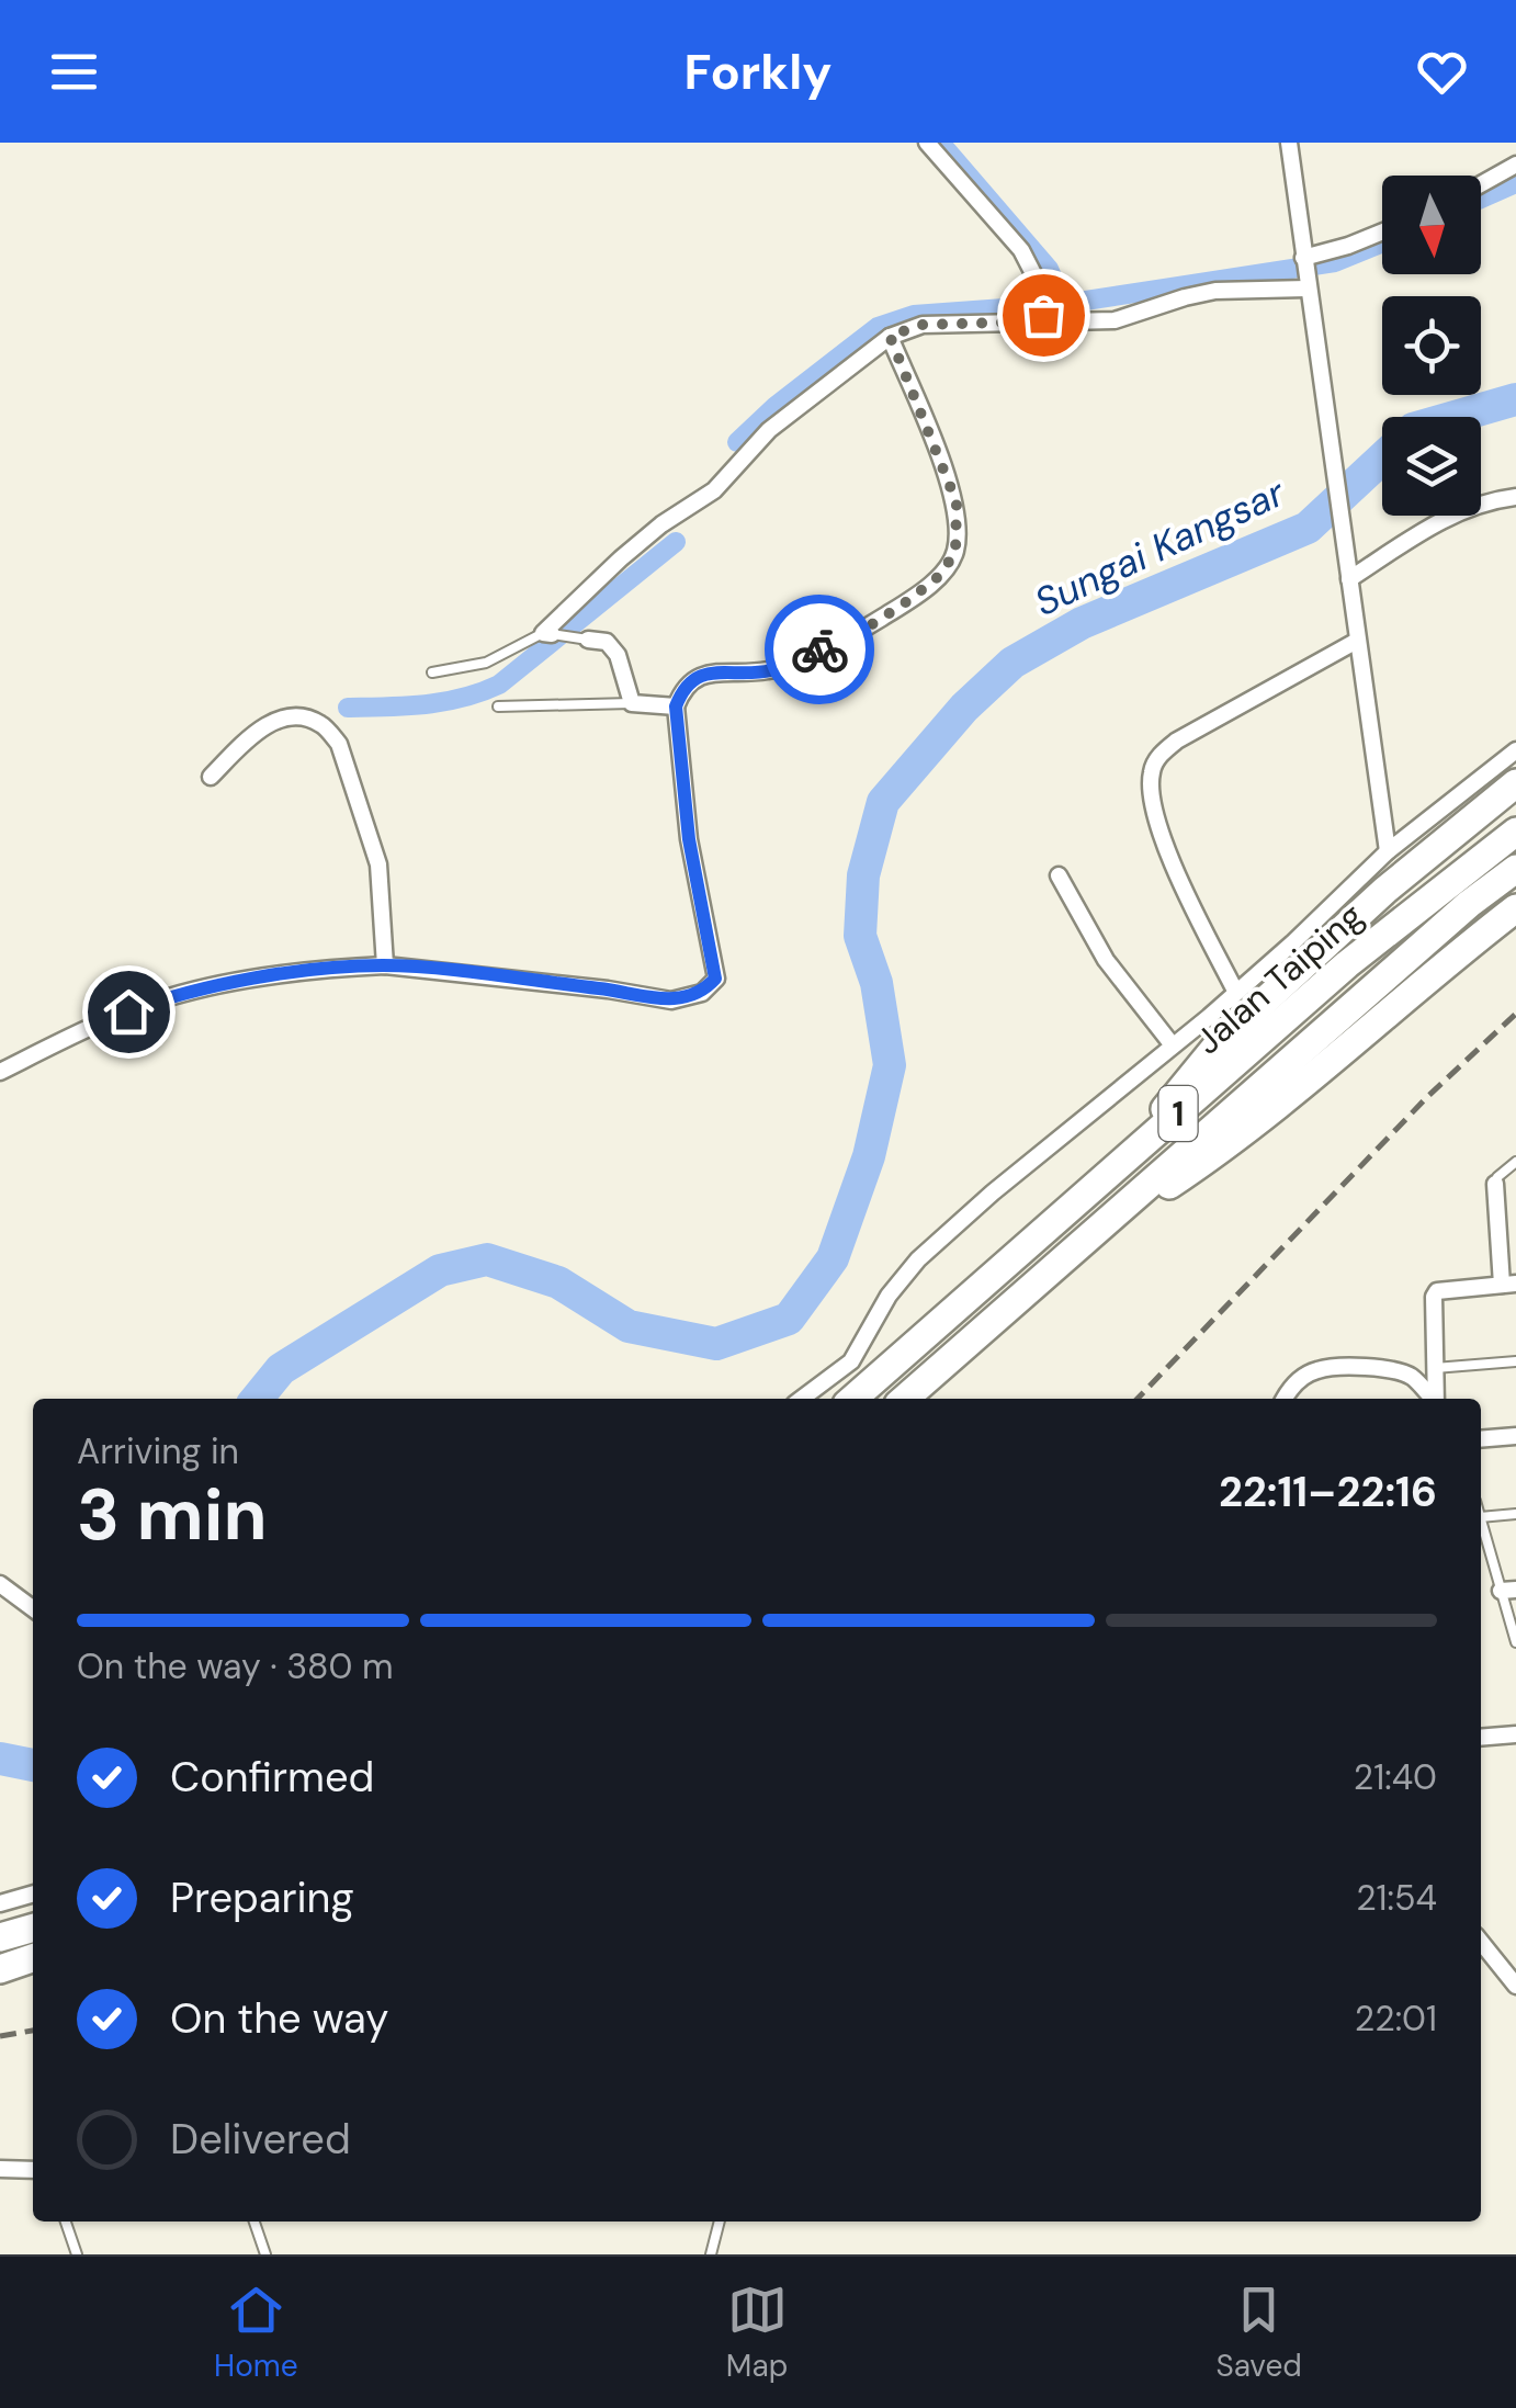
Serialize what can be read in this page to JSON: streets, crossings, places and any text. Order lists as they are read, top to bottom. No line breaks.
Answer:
{"streets":{"highway":["Jalan Taiping","1"]},"water":["Sungai Kangsar"],"north":"bottom","page":{"header":"Forkly","heading":["3 min","Arriving in","22:11–22:16"],"bar":"On the way · 380 m","list":[["Confirmed","21:40"],["Preparing","21:54"],["On the way","22:01"],"Delivered"],"tabs":["Home","Map","Saved"]}}
